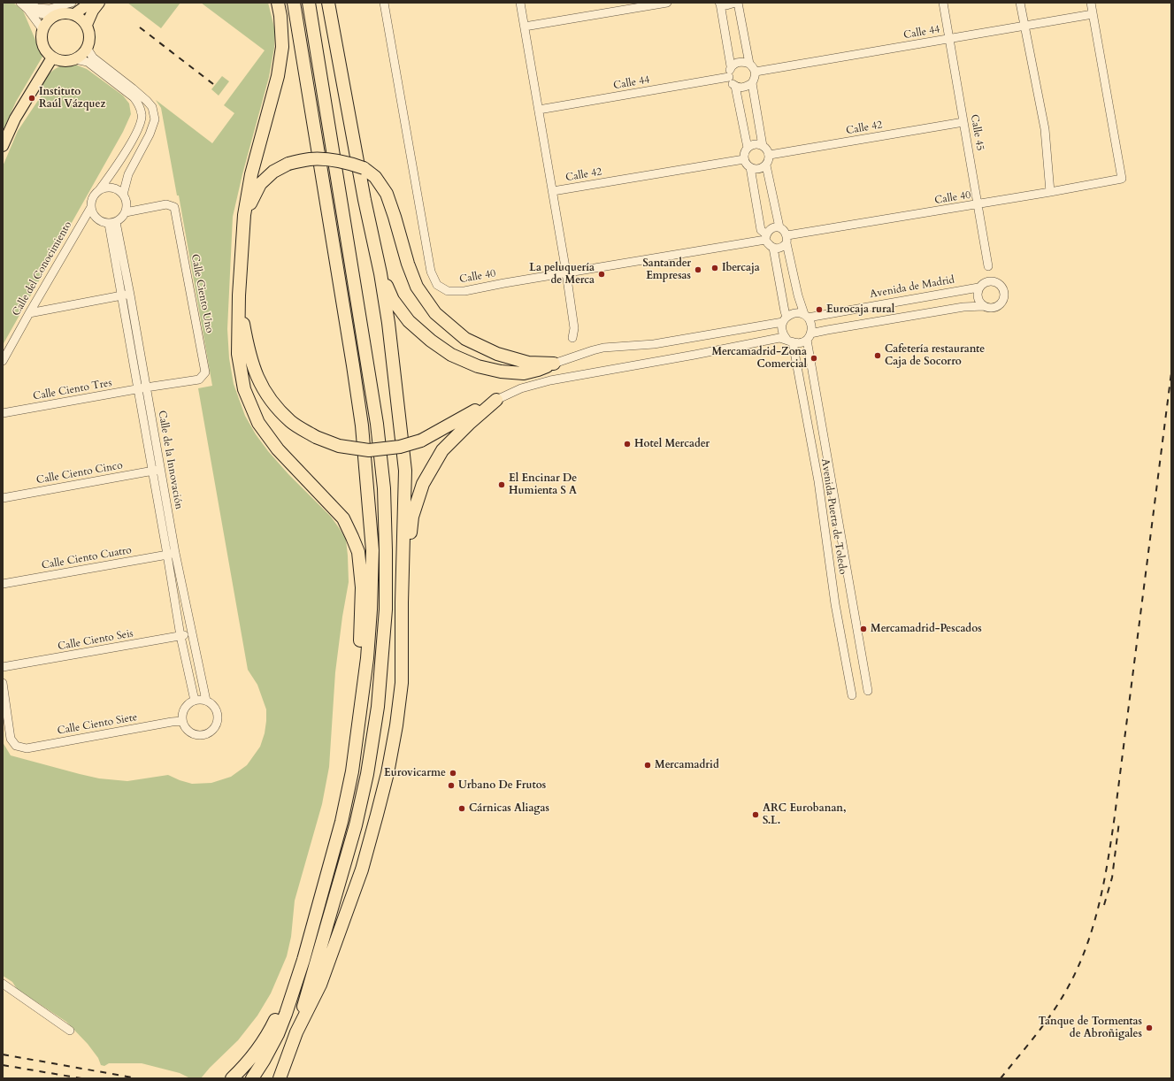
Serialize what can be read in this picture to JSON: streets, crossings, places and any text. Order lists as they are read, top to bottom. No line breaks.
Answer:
{"streets":{"street":["Calle 44","Calle 42","Calle 45","Calle 40","Calle del Conocimiento","Avenida de Madrid","Calle Ciento Uno","Calle Ciento Tres","Calle de la Innovación","Calle Ciento Cinco","Avenida Puerta de Toledo","Calle Ciento Cuatro","Calle Ciento Seis","Calle Ciento Siete"]},"crossings":[["Calle 44","Calle 45"],["Calle 44","Calle 40"],["Calle 42","Calle 45"],["Calle 45","Calle 40"],["Calle del Conocimiento","Calle Ciento Uno"],["Calle del Conocimiento","Calle de la Innovación"],["Avenida de Madrid","Avenida Puerta de Toledo"],["Calle Ciento Uno","Calle Ciento Tres"],["Calle Ciento Uno","Calle de la Innovación"],["Calle Ciento Tres","Calle de la Innovación"],["Calle de la Innovación","Calle Ciento Cinco"],["Calle de la Innovación","Calle Ciento Cuatro"],["Calle de la Innovación","Calle Ciento Seis"],["Calle de la Innovación","Calle Ciento Siete"]],"places":["Instituto Raúl Vázquez","Ibercaja","Santander Empresas","La peluquería de Merca","Eurocaja rural","Cafetería restaurante Caja de Socorro","Mercamadrid-Zona Comercial","Hotel Mercader","El Encinar De Humienta S A","Mercamadrid-Pescados","Mercamadrid","Eurovicarme","Urbano De Frutos","Cárnicas Aliagas","ARC Eurobanan, S.L.","Tanque de Tormentas de Abroñigales"]}
